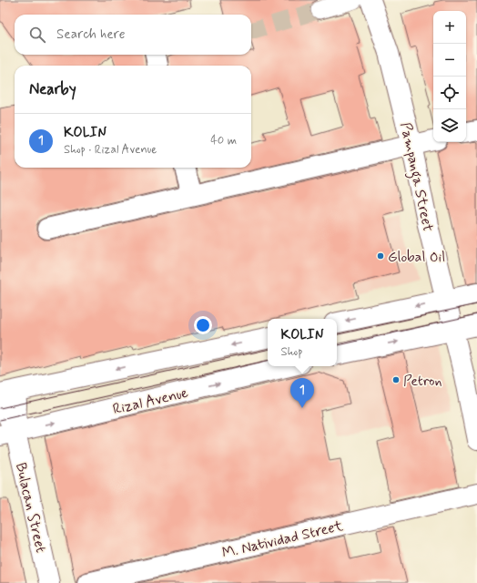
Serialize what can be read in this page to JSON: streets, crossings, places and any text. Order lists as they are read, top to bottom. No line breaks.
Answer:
{"streets":{"street":["Pampanga Street","Rizal Avenue","Bulacan Street","M. Natividad Street"]},"crossings":[["Rizal Avenue","Bulacan Street"]],"places":["Global Oil","Petron"],"page":{"map_buttons":["+","−"],"search":"Search here","heading":"Nearby","list":[{"mark":"1","name":"KOLIN","note":"Shop · Rizal Avenue","value":"40 m"}],"popup":["KOLIN","Shop"],"pins":"1"}}
